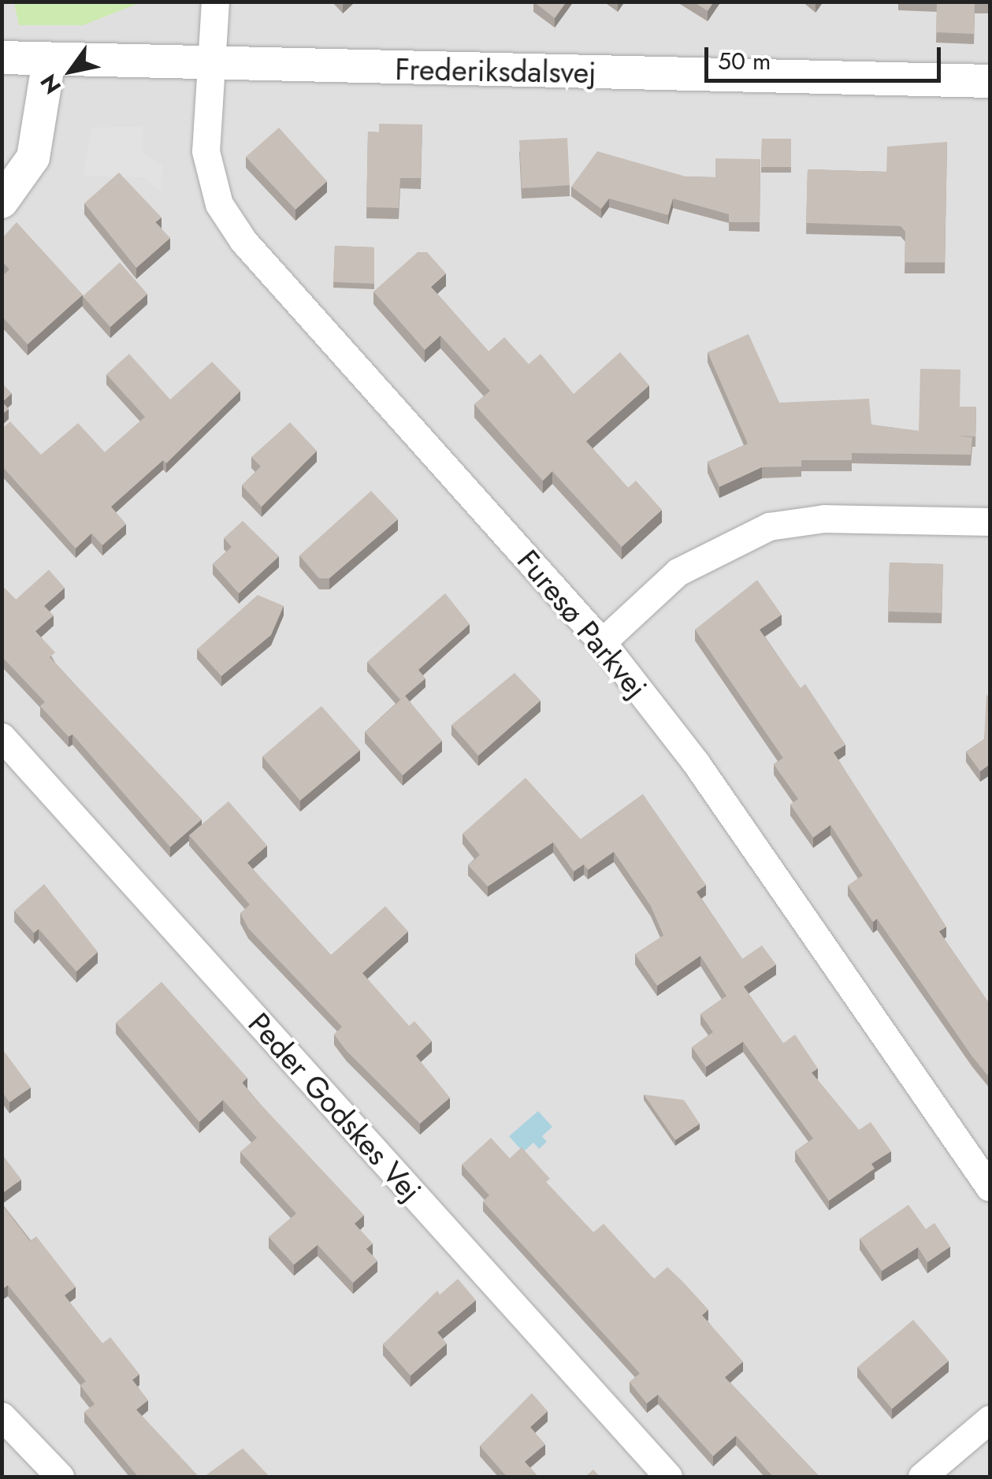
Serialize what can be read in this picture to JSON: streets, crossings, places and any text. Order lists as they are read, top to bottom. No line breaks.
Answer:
{"streets":{"street":["Frederiksdalsvej","Furesø Parkvej","Peder Godskes Vej"]},"crossings":[["Frederiksdalsvej","Furesø Parkvej"]],"scale_bar":"50 m","north":"bottom left"}
